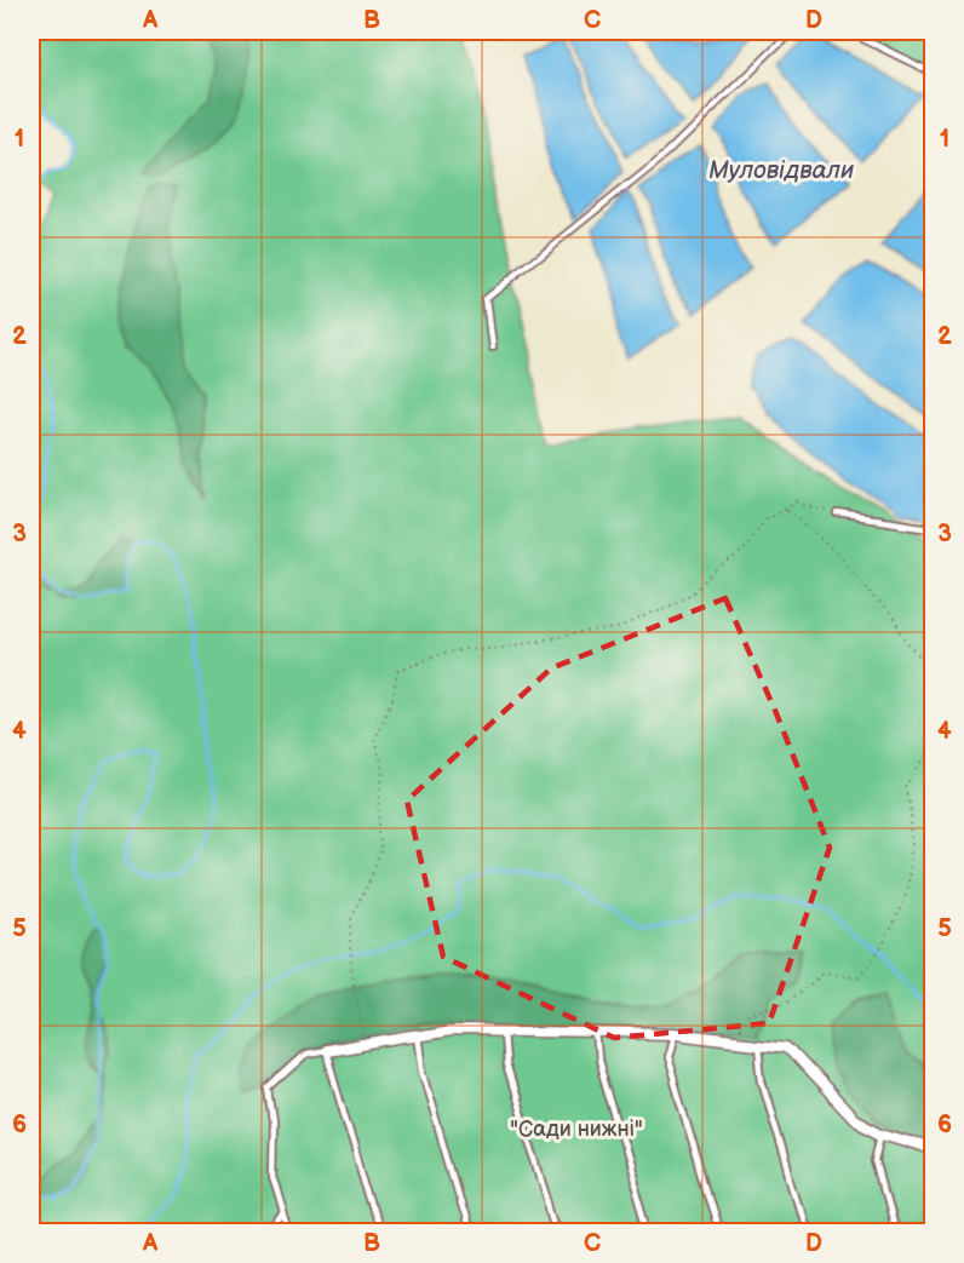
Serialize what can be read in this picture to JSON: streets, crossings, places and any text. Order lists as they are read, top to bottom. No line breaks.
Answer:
{"water":["Муловідвали"],"parks":["\"Сади нижні\""],"grid":{"columns":["A","B","C","D"],"rows":["1","2","3","4","5","6"]}}
